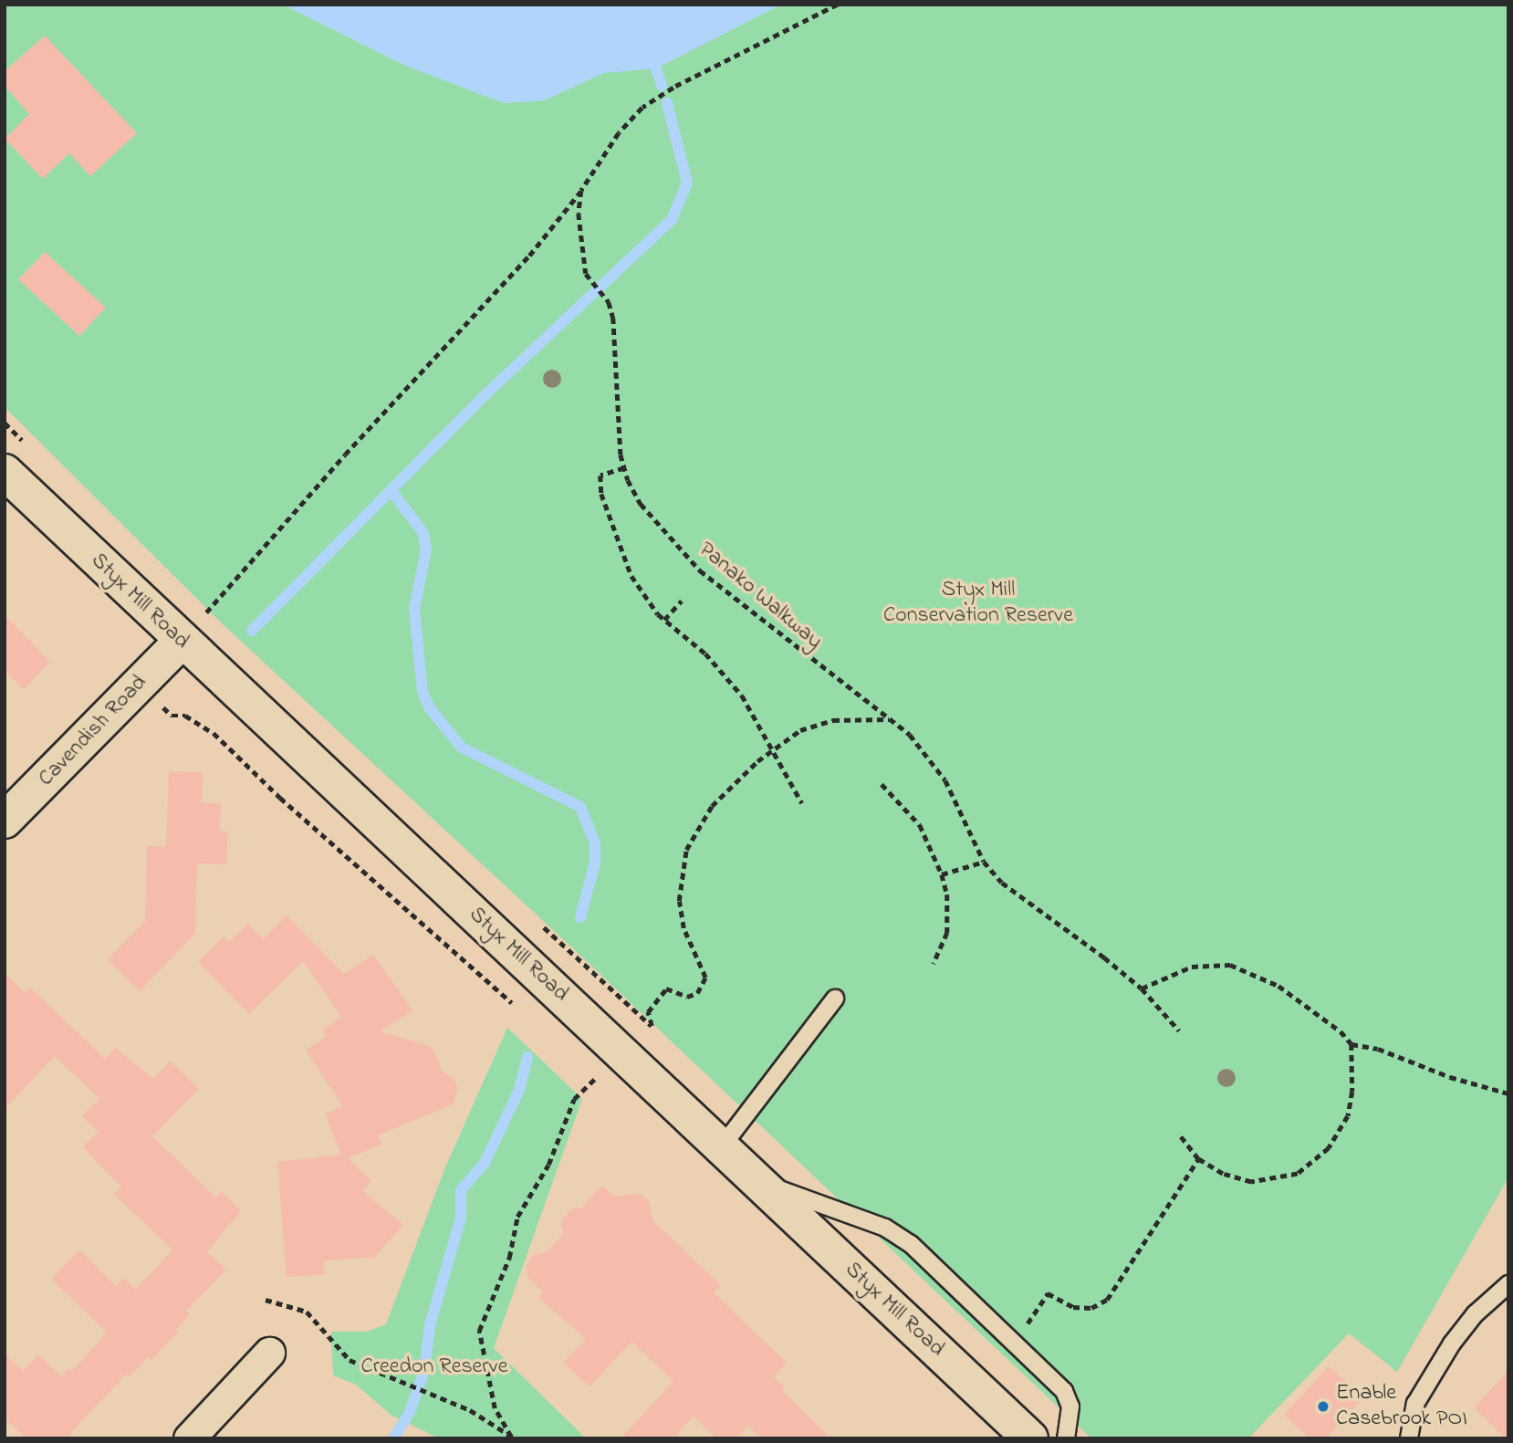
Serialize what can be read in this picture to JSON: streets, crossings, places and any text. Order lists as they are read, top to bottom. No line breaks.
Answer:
{"streets":{"street":["Styx Mill Road","Cavendish Road"],"path":["Panako Walkway"]},"crossings":[["Styx Mill Road","Cavendish Road"]],"parks":["Styx Mill Conservation Reserve","Creedon Reserve"],"places":["Enable Casebrook POI"]}
